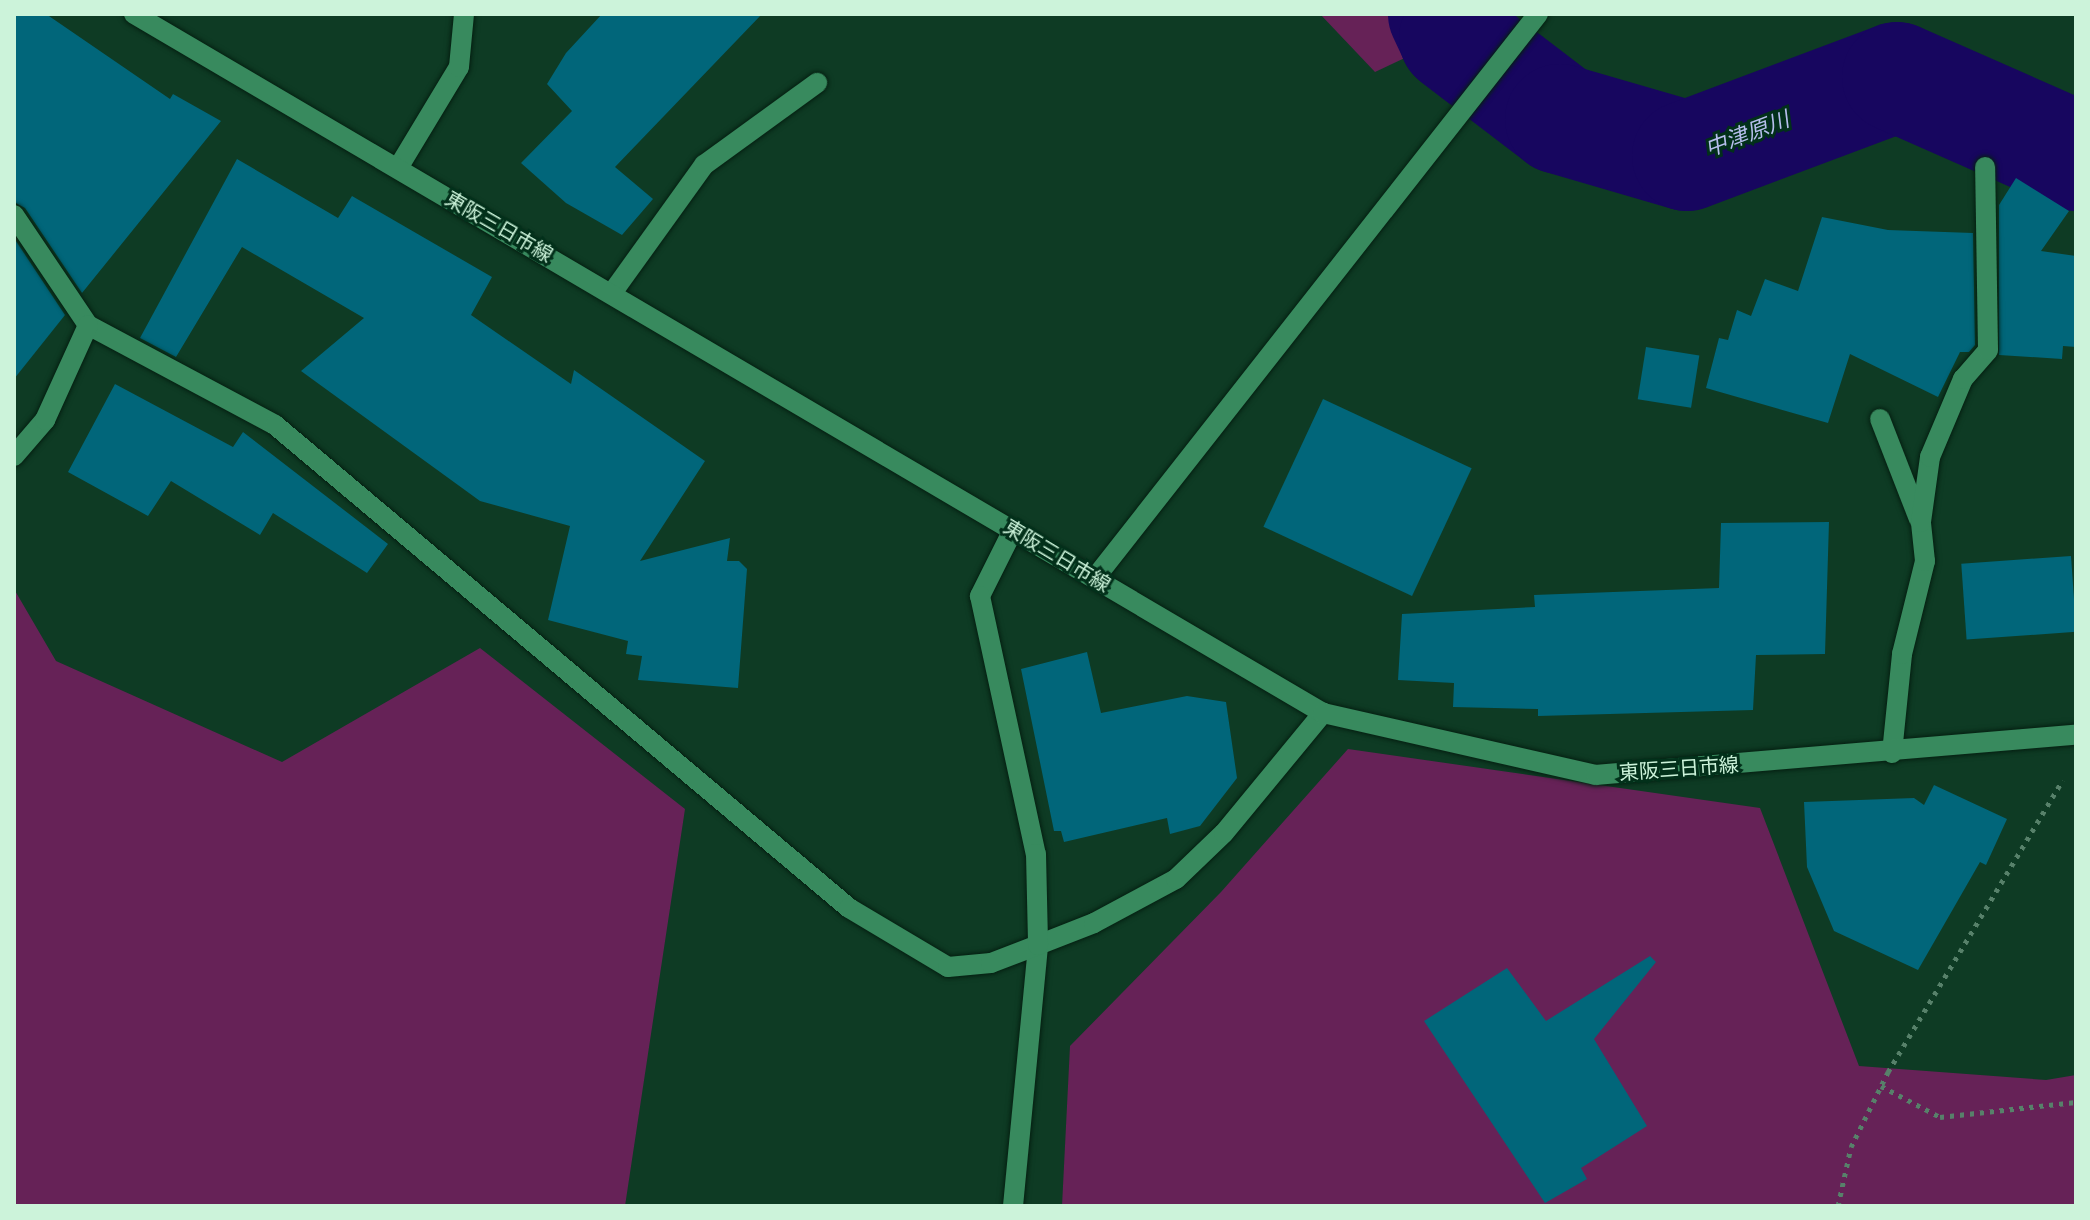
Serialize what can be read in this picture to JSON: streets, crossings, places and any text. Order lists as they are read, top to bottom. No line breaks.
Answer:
{"streets":{"street":["東阪三日市線"]},"water":["中津原川"]}
